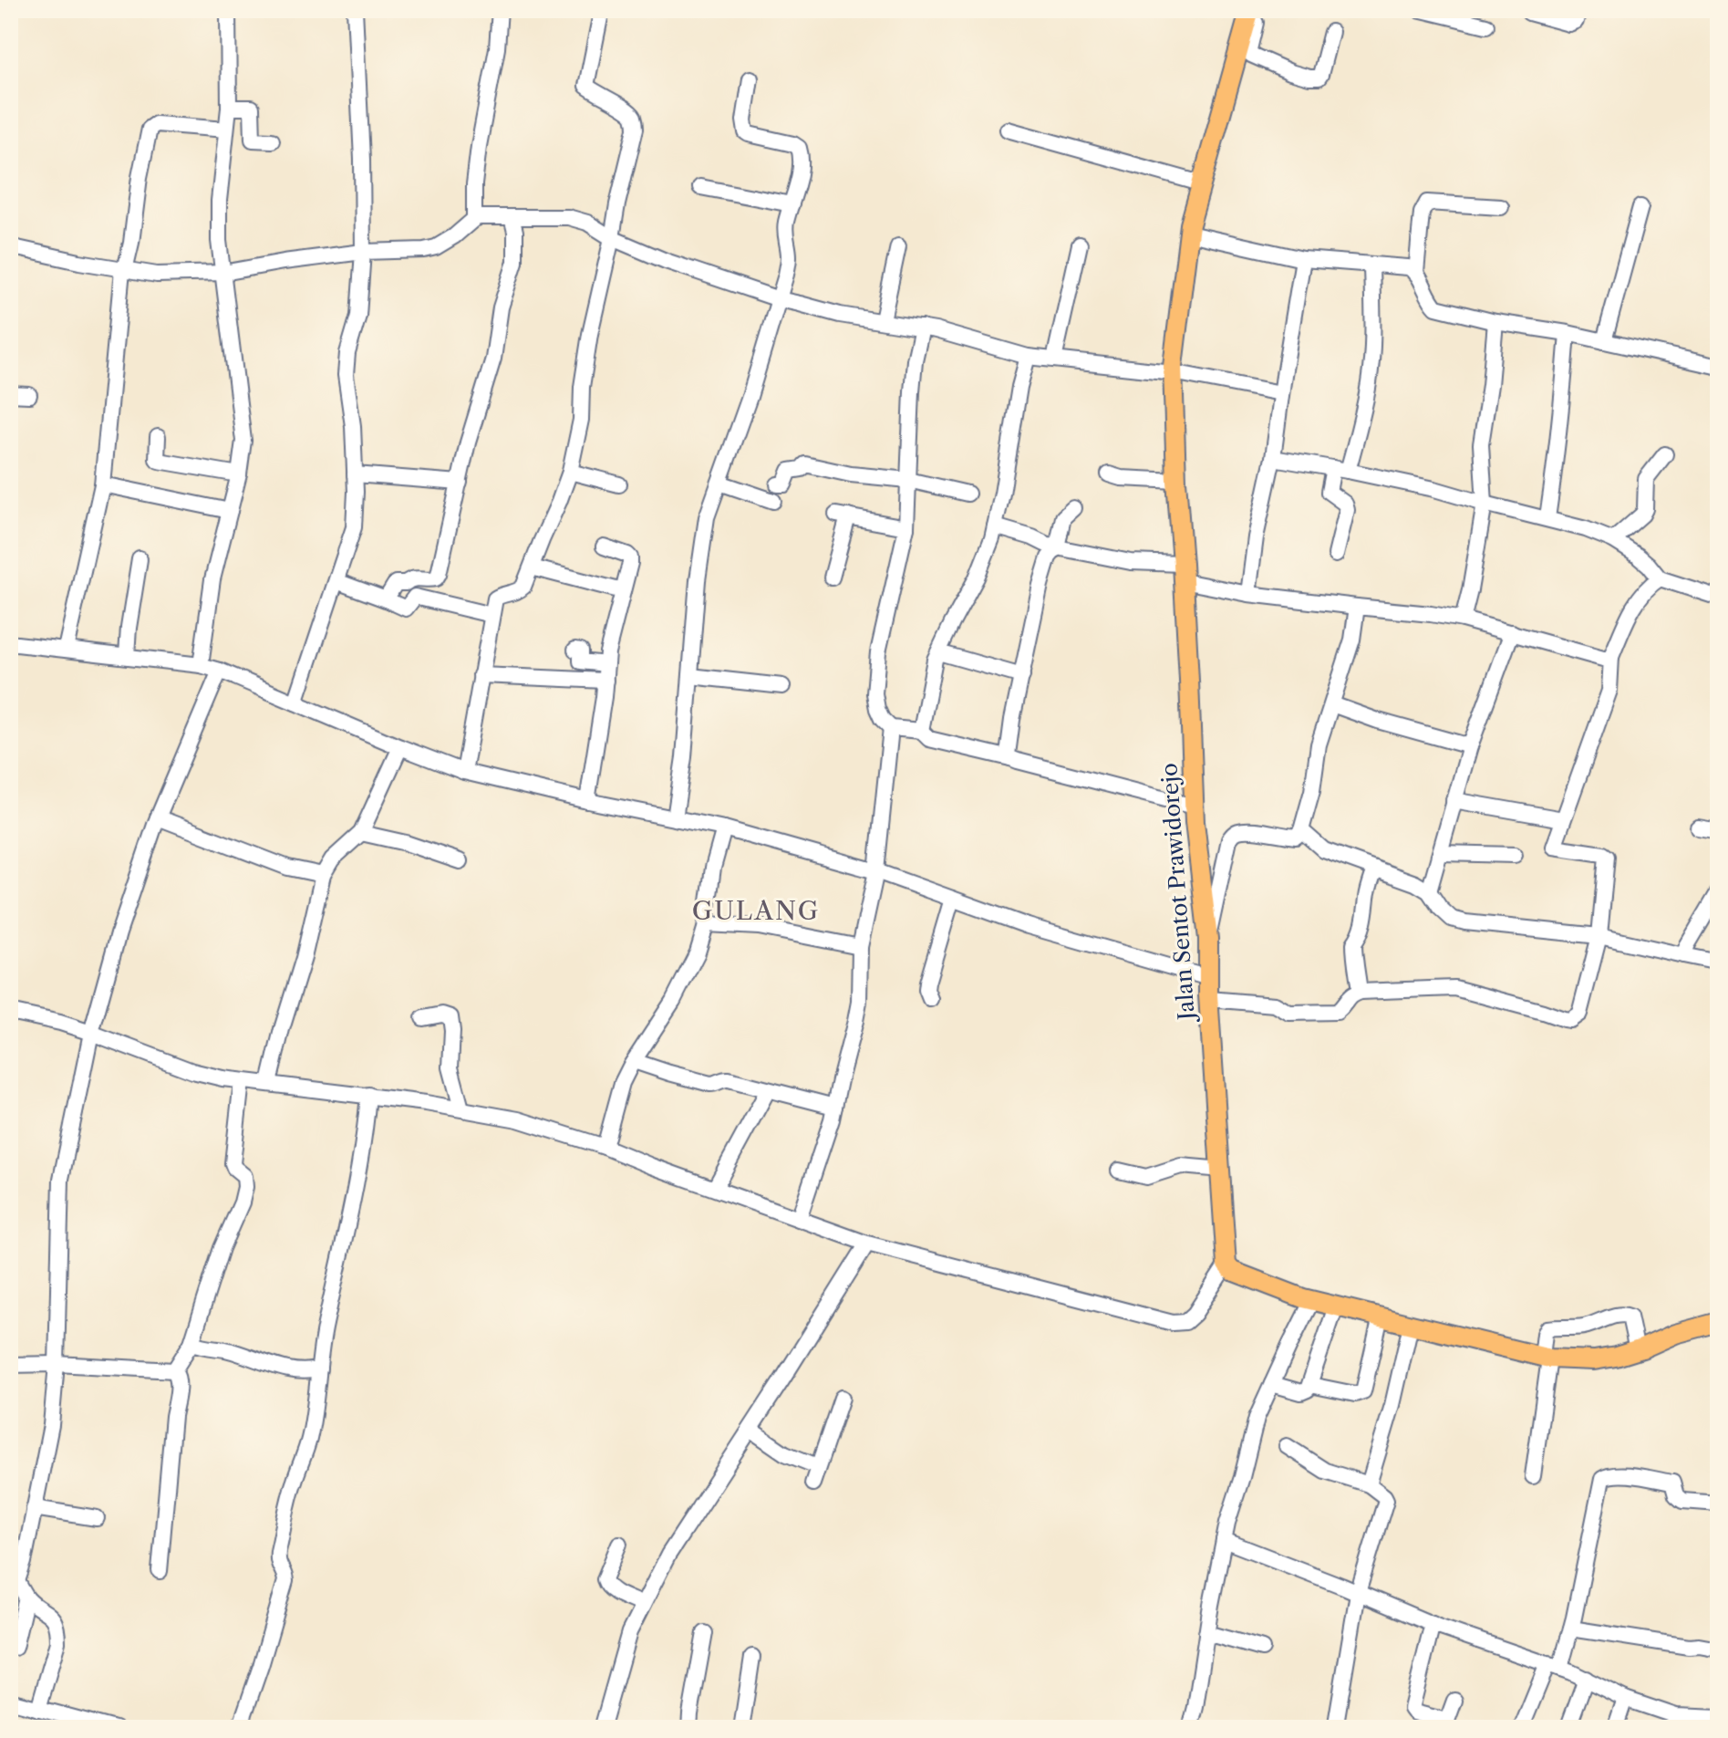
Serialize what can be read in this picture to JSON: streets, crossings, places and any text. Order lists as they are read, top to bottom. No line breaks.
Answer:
{"streets":{"main road":["Jalan Sentot Prawidorejo"]},"districts":["GULANG"]}
